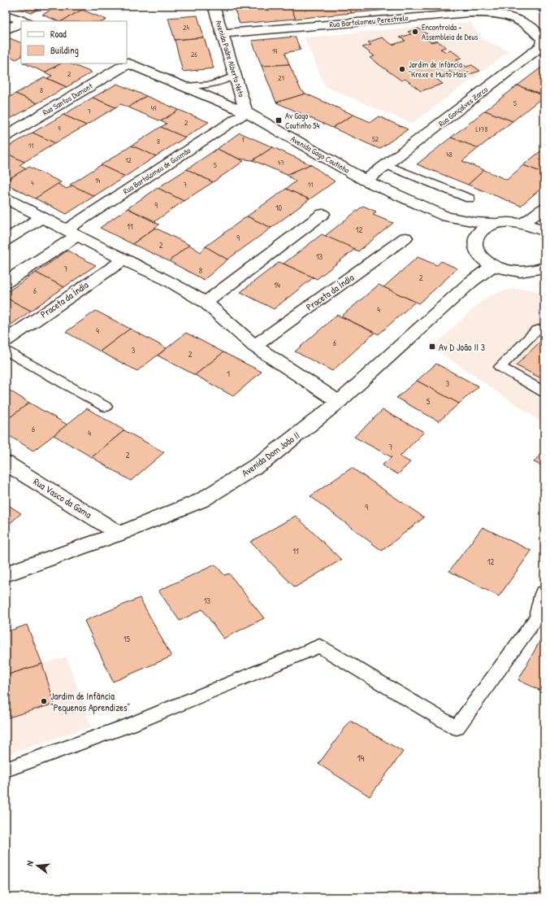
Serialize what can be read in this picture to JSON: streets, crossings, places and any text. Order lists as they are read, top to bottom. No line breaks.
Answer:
{"streets":{"street":["Rua Bartolomeu Perestrelo","Avenida Padre Alberto Neto","Rua Santos Dumont","Rua Gonçalves Zarco","Avenida Gago Coutinho","Rua Bartolomeu de Gusmão","Praceta da Índia","Avenida Dom João II","Rua Vasco da Gama"]},"crossings":[["Rua Bartolomeu Perestrelo","Avenida Padre Alberto Neto"],["Rua Bartolomeu Perestrelo","Rua Gonçalves Zarco"],["Avenida Padre Alberto Neto","Avenida Gago Coutinho"],["Avenida Padre Alberto Neto","Rua Bartolomeu de Gusmão"],["Rua Gonçalves Zarco","Avenida Gago Coutinho"],["Avenida Gago Coutinho","Rua Bartolomeu de Gusmão"],["Avenida Dom João II","Rua Vasco da Gama"]],"places":{"other":["EncontroIda - Assembleia de Deus","Jardim de Infância \"Krexe e Muito Mais\"","Jardim de Infância \"Pequenos Aprendizes\""],"transit":["Av Gago Coutinho 54","Av D João II 3"]},"house_numbers":["24","19","26","2","21","8","5","49","7","2","9","Lt78","52","1","8","11","48","12","47","5","14","4","7","11","9","10","11","12","9","2","13","7","8","2","14","6","4","4","6","3","2","1","3","5","6","4","7","2","9","11","12","13","15","14"],"legend":["Road","Building"],"north":"left"}
